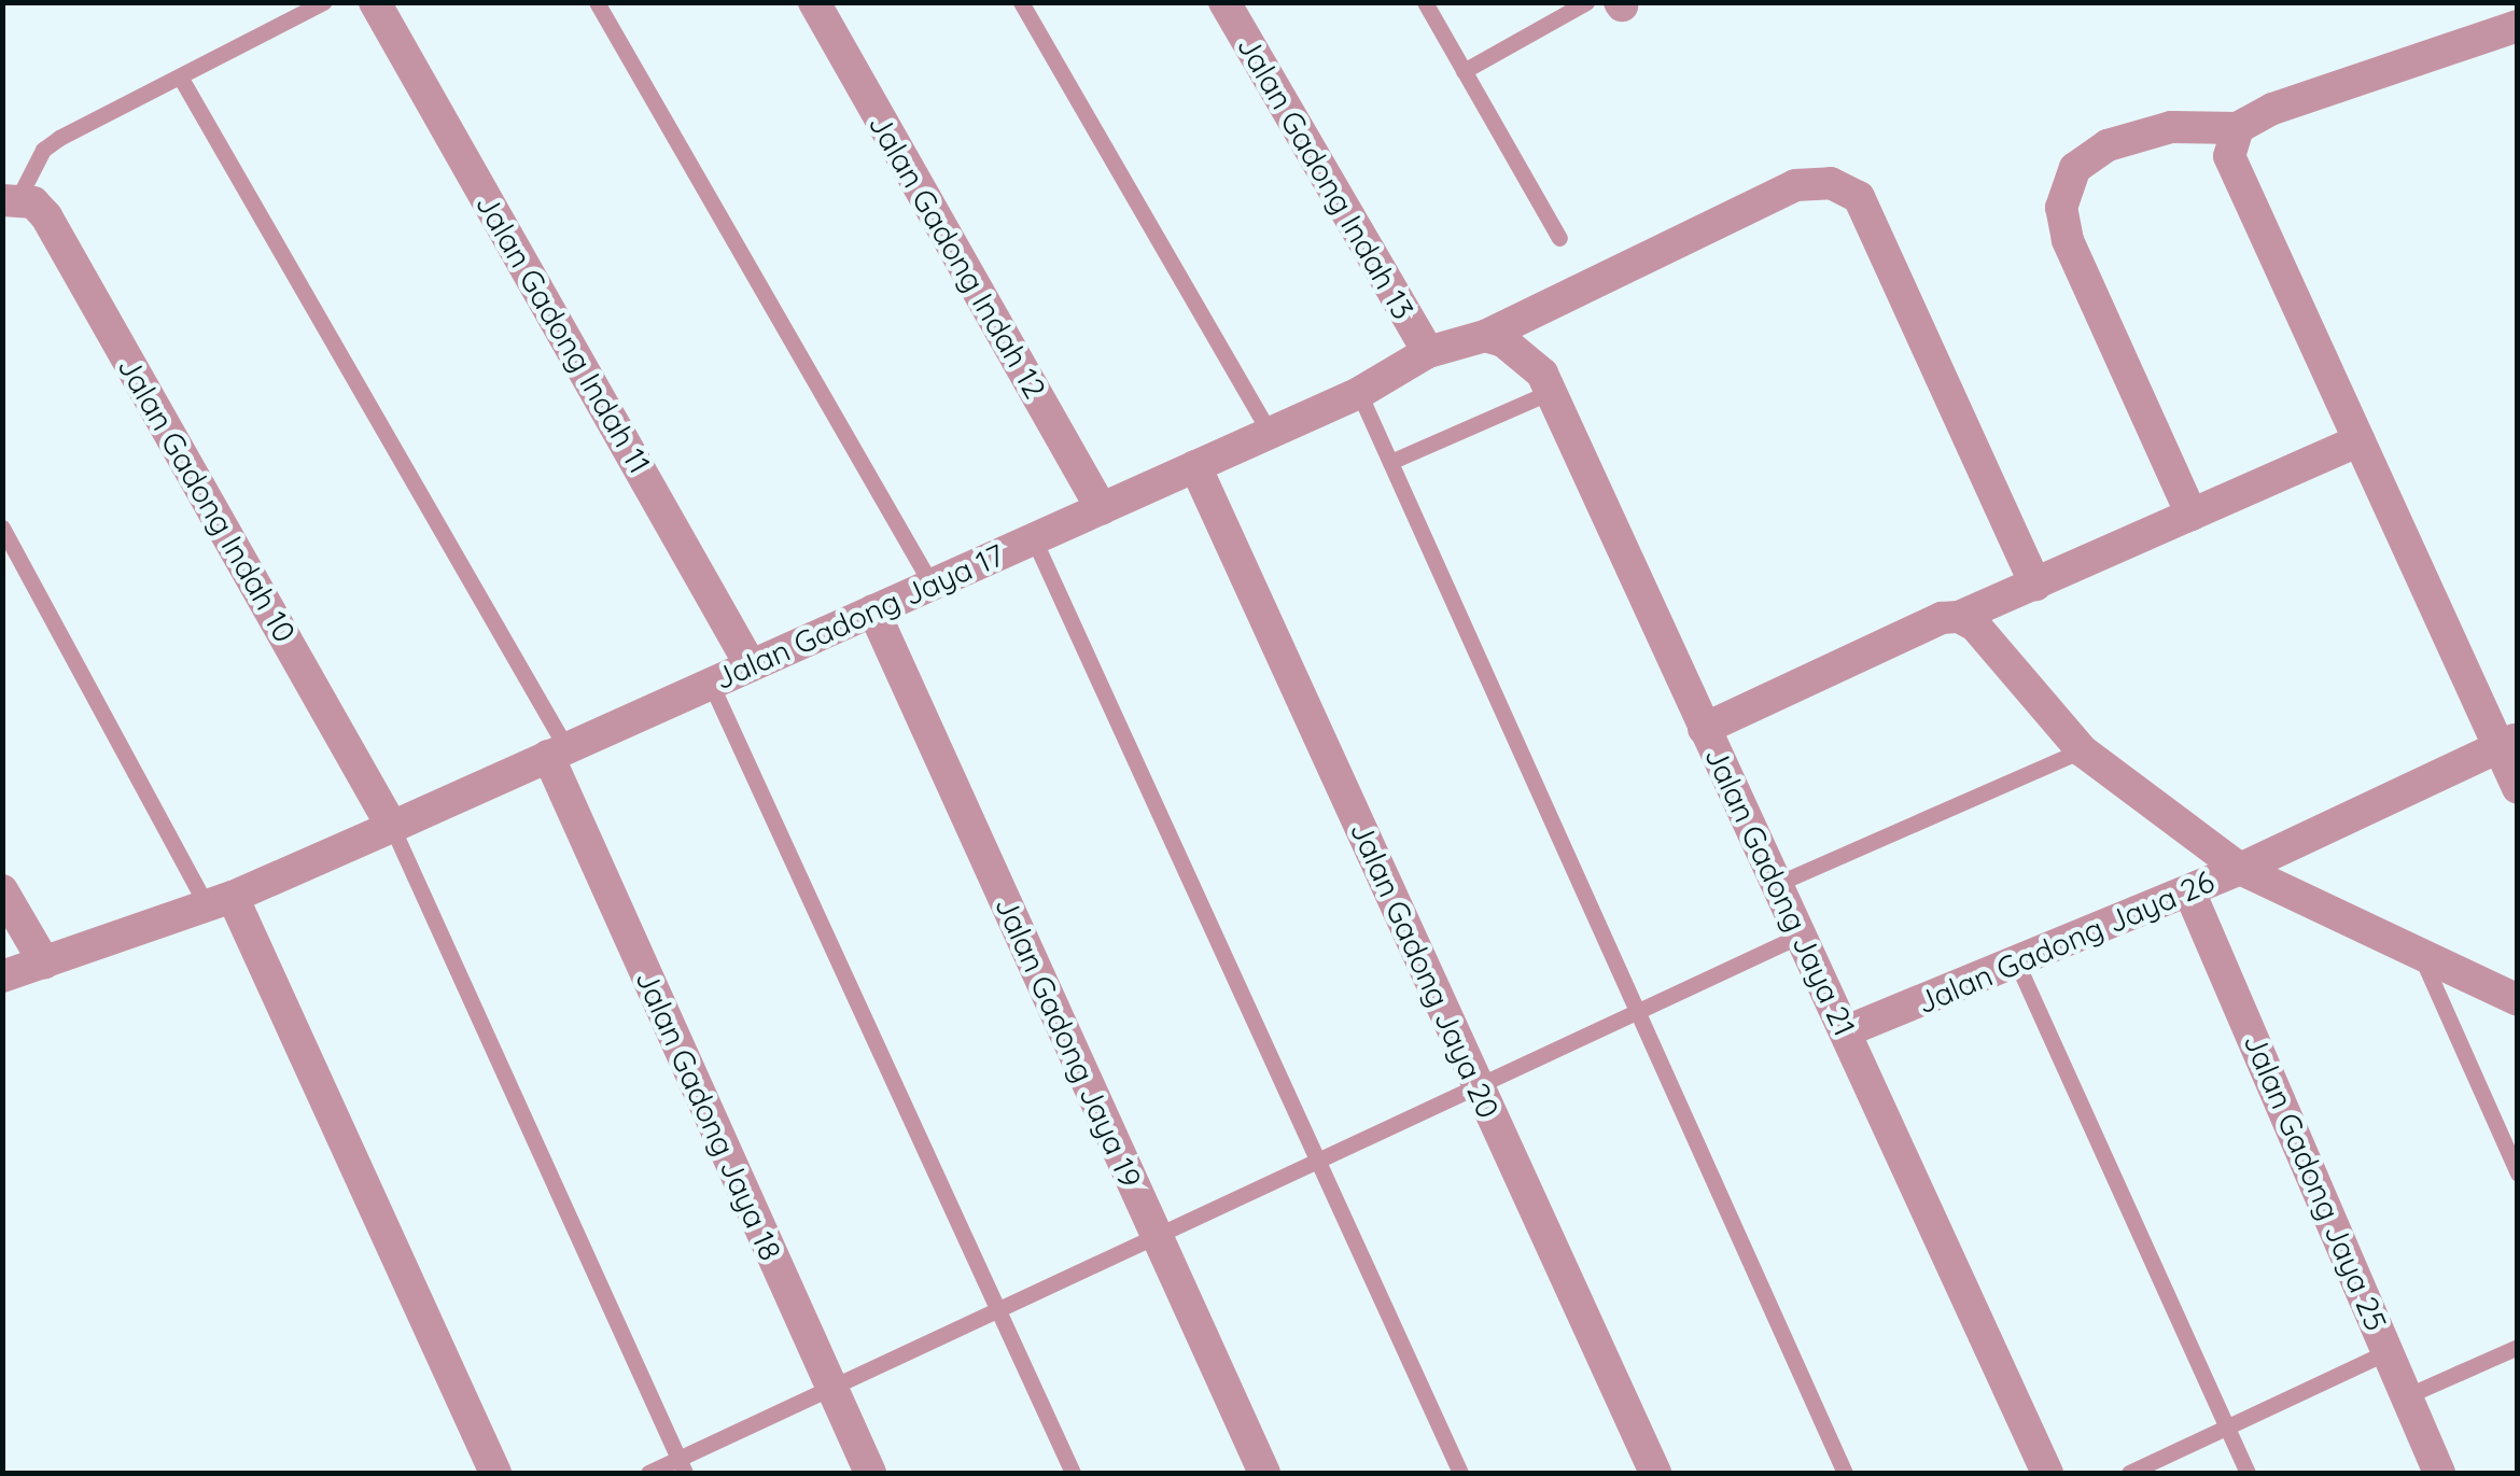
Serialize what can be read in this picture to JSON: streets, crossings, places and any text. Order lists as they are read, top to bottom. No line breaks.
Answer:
{"streets":{"street":["Jalan Gadong Indah 13","Jalan Gadong Indah 12","Jalan Gadong Indah 11","Jalan Gadong Indah 10","Jalan Gadong Jaya 17","Jalan Gadong Jaya 21","Jalan Gadong Jaya 26","Jalan Gadong Jaya 20","Jalan Gadong Jaya 19","Jalan Gadong Jaya 18","Jalan Gadong Jaya 25"]},"crossings":[["Jalan Gadong Indah 13","Jalan Gadong Jaya 17"],["Jalan Gadong Indah 12","Jalan Gadong Jaya 17"],["Jalan Gadong Indah 11","Jalan Gadong Jaya 17"],["Jalan Gadong Indah 10","Jalan Gadong Jaya 17"],["Jalan Gadong Jaya 17","Jalan Gadong Jaya 21"],["Jalan Gadong Jaya 17","Jalan Gadong Jaya 20"],["Jalan Gadong Jaya 17","Jalan Gadong Jaya 19"],["Jalan Gadong Jaya 17","Jalan Gadong Jaya 18"],["Jalan Gadong Jaya 21","Jalan Gadong Jaya 26"],["Jalan Gadong Jaya 26","Jalan Gadong Jaya 25"]]}
